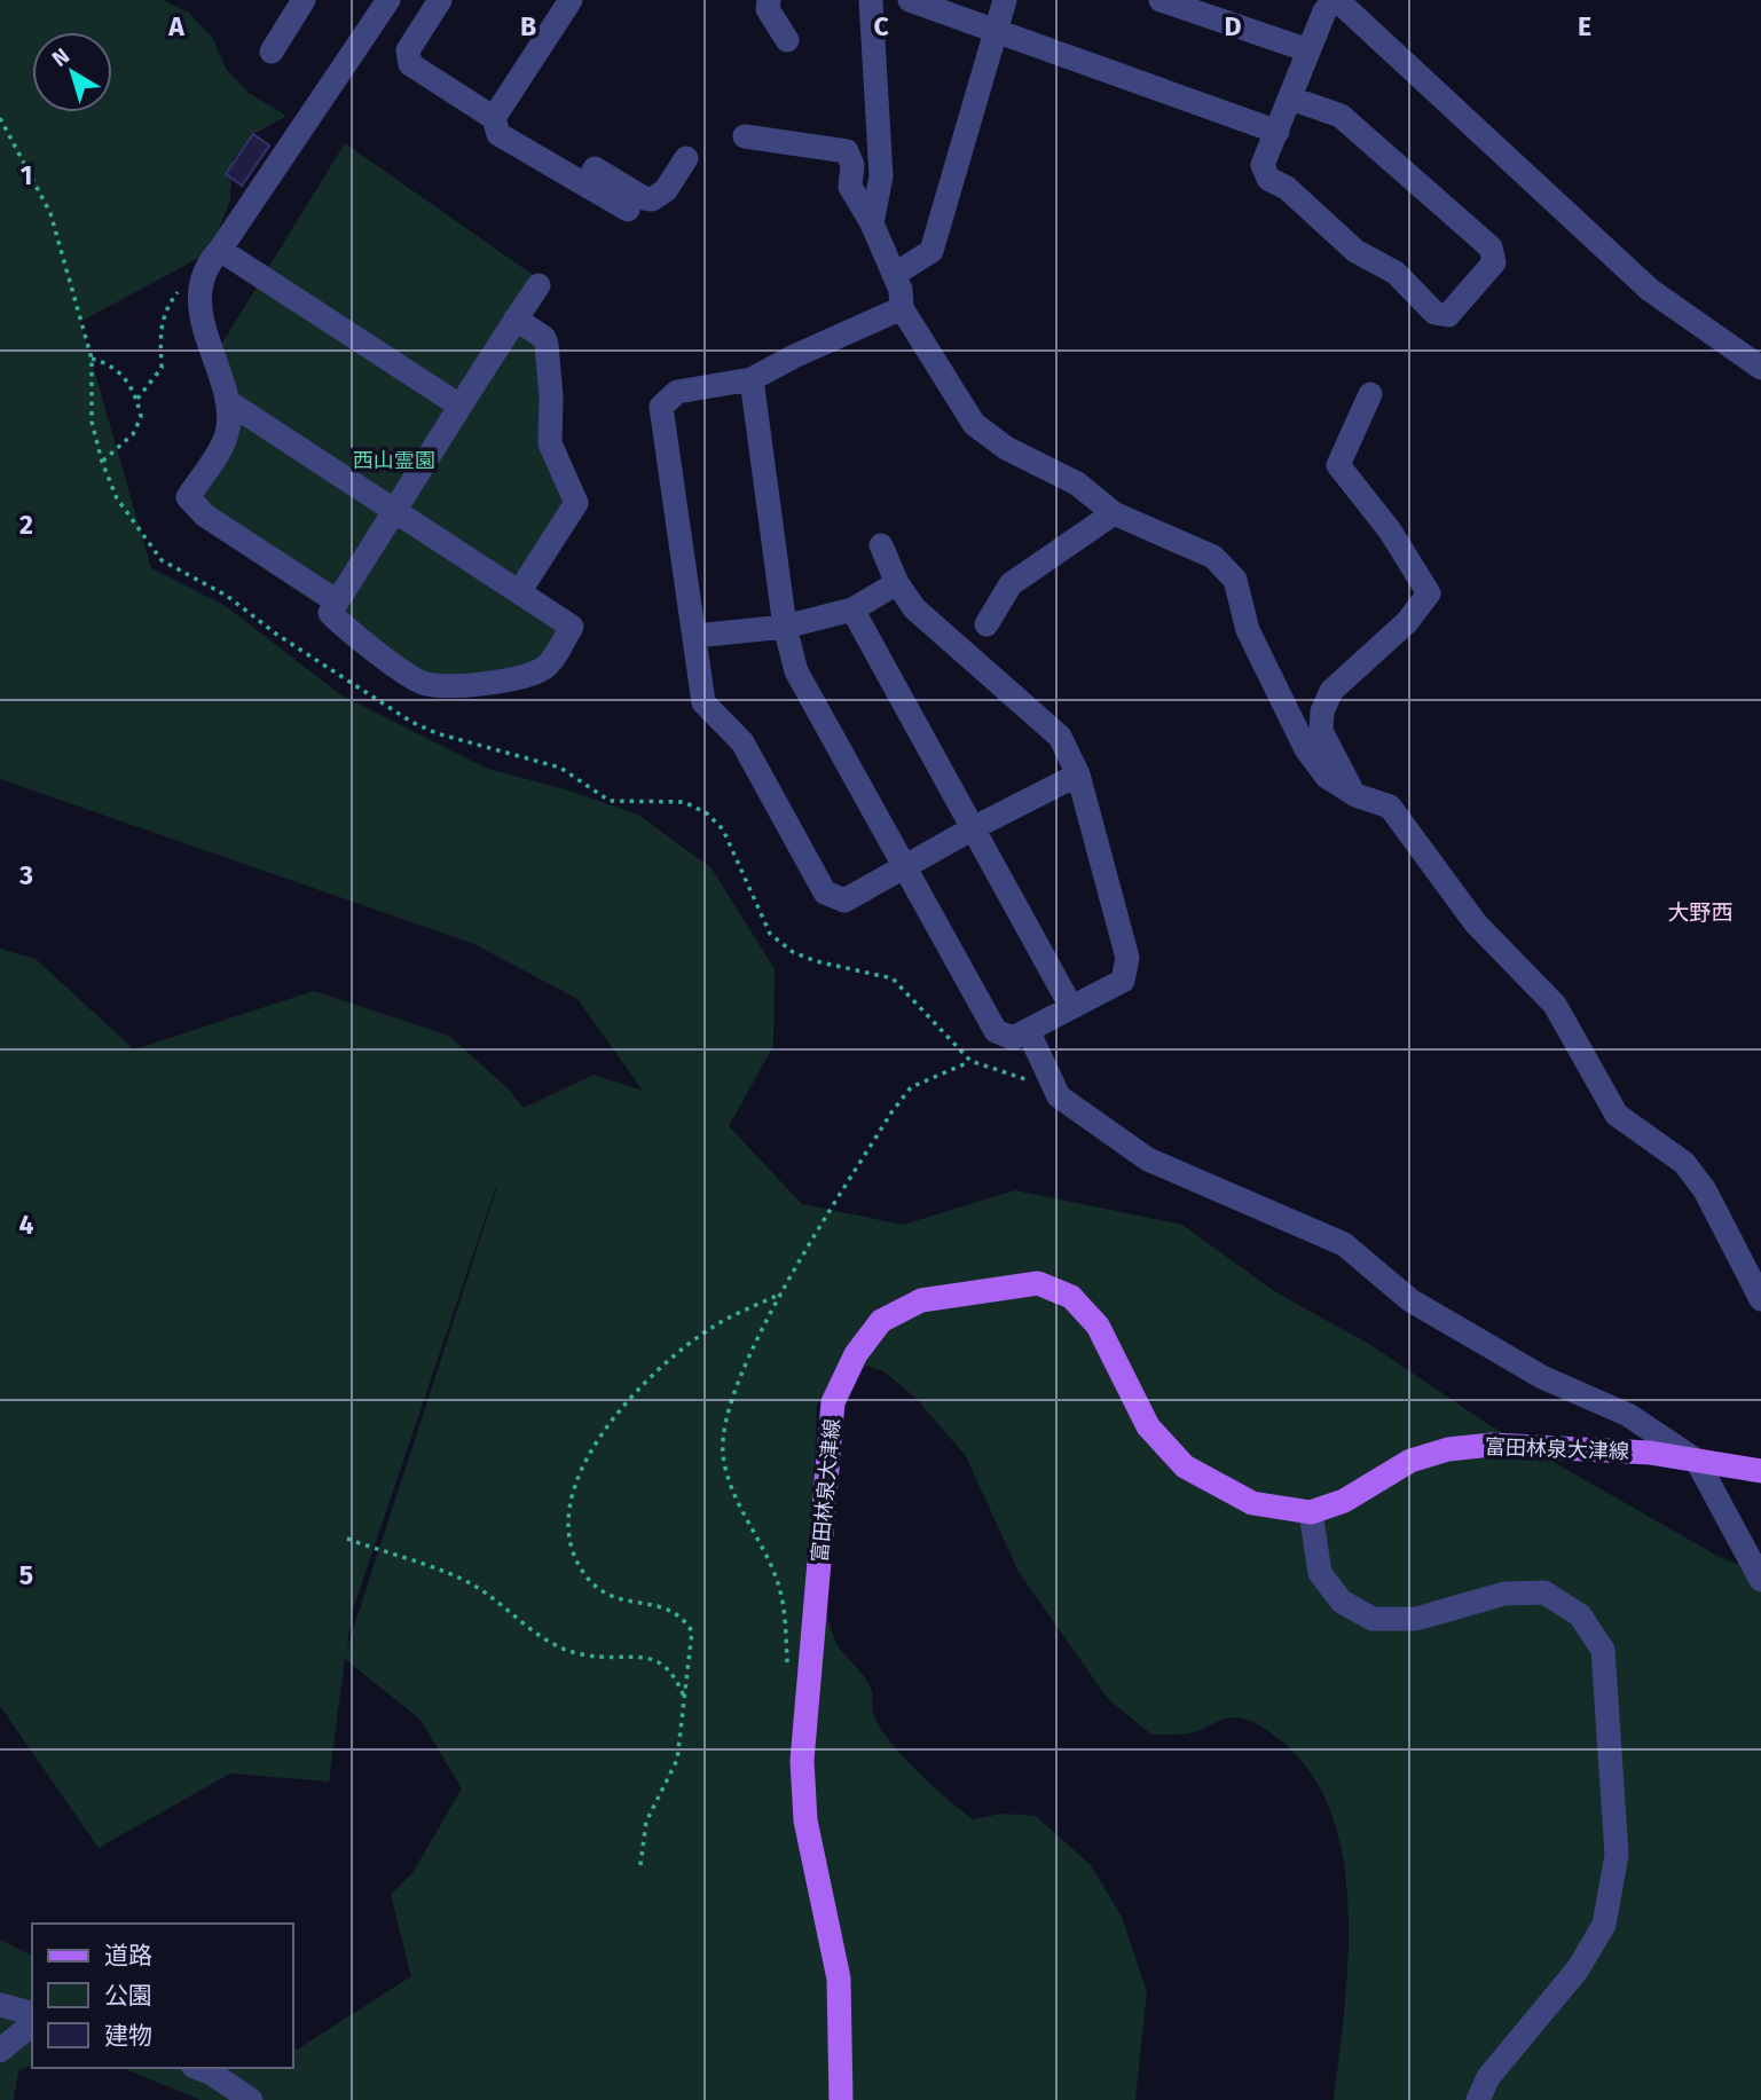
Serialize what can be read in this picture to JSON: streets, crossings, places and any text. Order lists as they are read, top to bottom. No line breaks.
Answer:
{"streets":{"main road":["富田林泉大津線"]},"districts":["大野西"],"parks":["西山霊園"],"legend":["道路","公園","建物"],"north":"top left","grid":{"columns":["A","B","C","D","E"],"rows":["1","2","3","4","5"]}}
